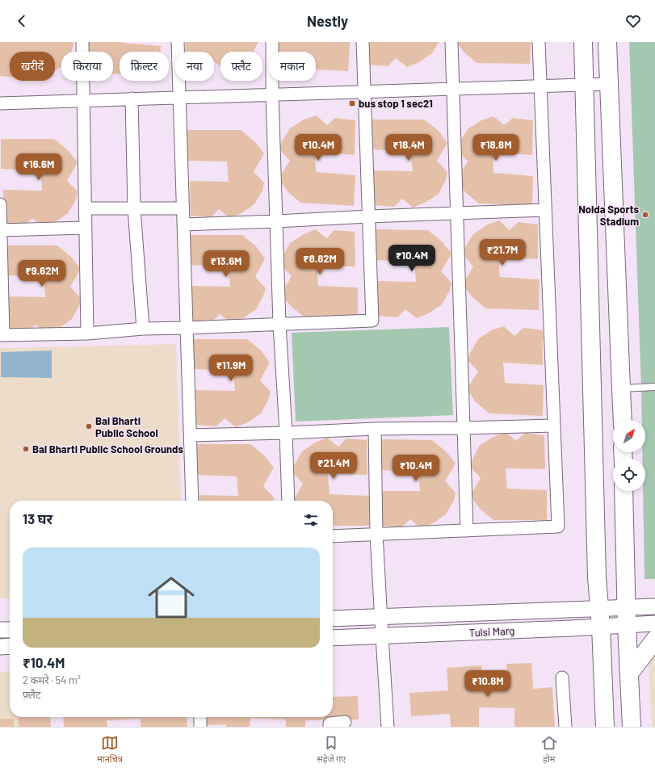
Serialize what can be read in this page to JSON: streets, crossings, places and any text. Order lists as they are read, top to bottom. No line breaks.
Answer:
{"streets":{"street":["Tulsi Marg"]},"places":{"transit":["bus stop 1 sec21"],"other":["Noida Sports Stadium","Bal Bharti Public School","Bal Bharti Public School Grounds"]},"north":"top right","page":{"header":"Nestly","chip":["खरीदें","किराया","फ़िल्टर","नया","फ़्लैट","मकान"],"price":["₹10.4M","₹18.4M","₹18.8M","₹16.6M","₹21.7M","₹10.4M","₹8.82M","₹13.6M","₹9.62M","₹11.9M","₹21.4M","₹10.4M","₹10.8M"],"heading":"13 घर","list":[{"name":"₹10.4M","note":"2 कमरे · 54 m² · फ़्लैट"}],"tabs":["मानचित्र","सहेजे गए","होम"]}}
